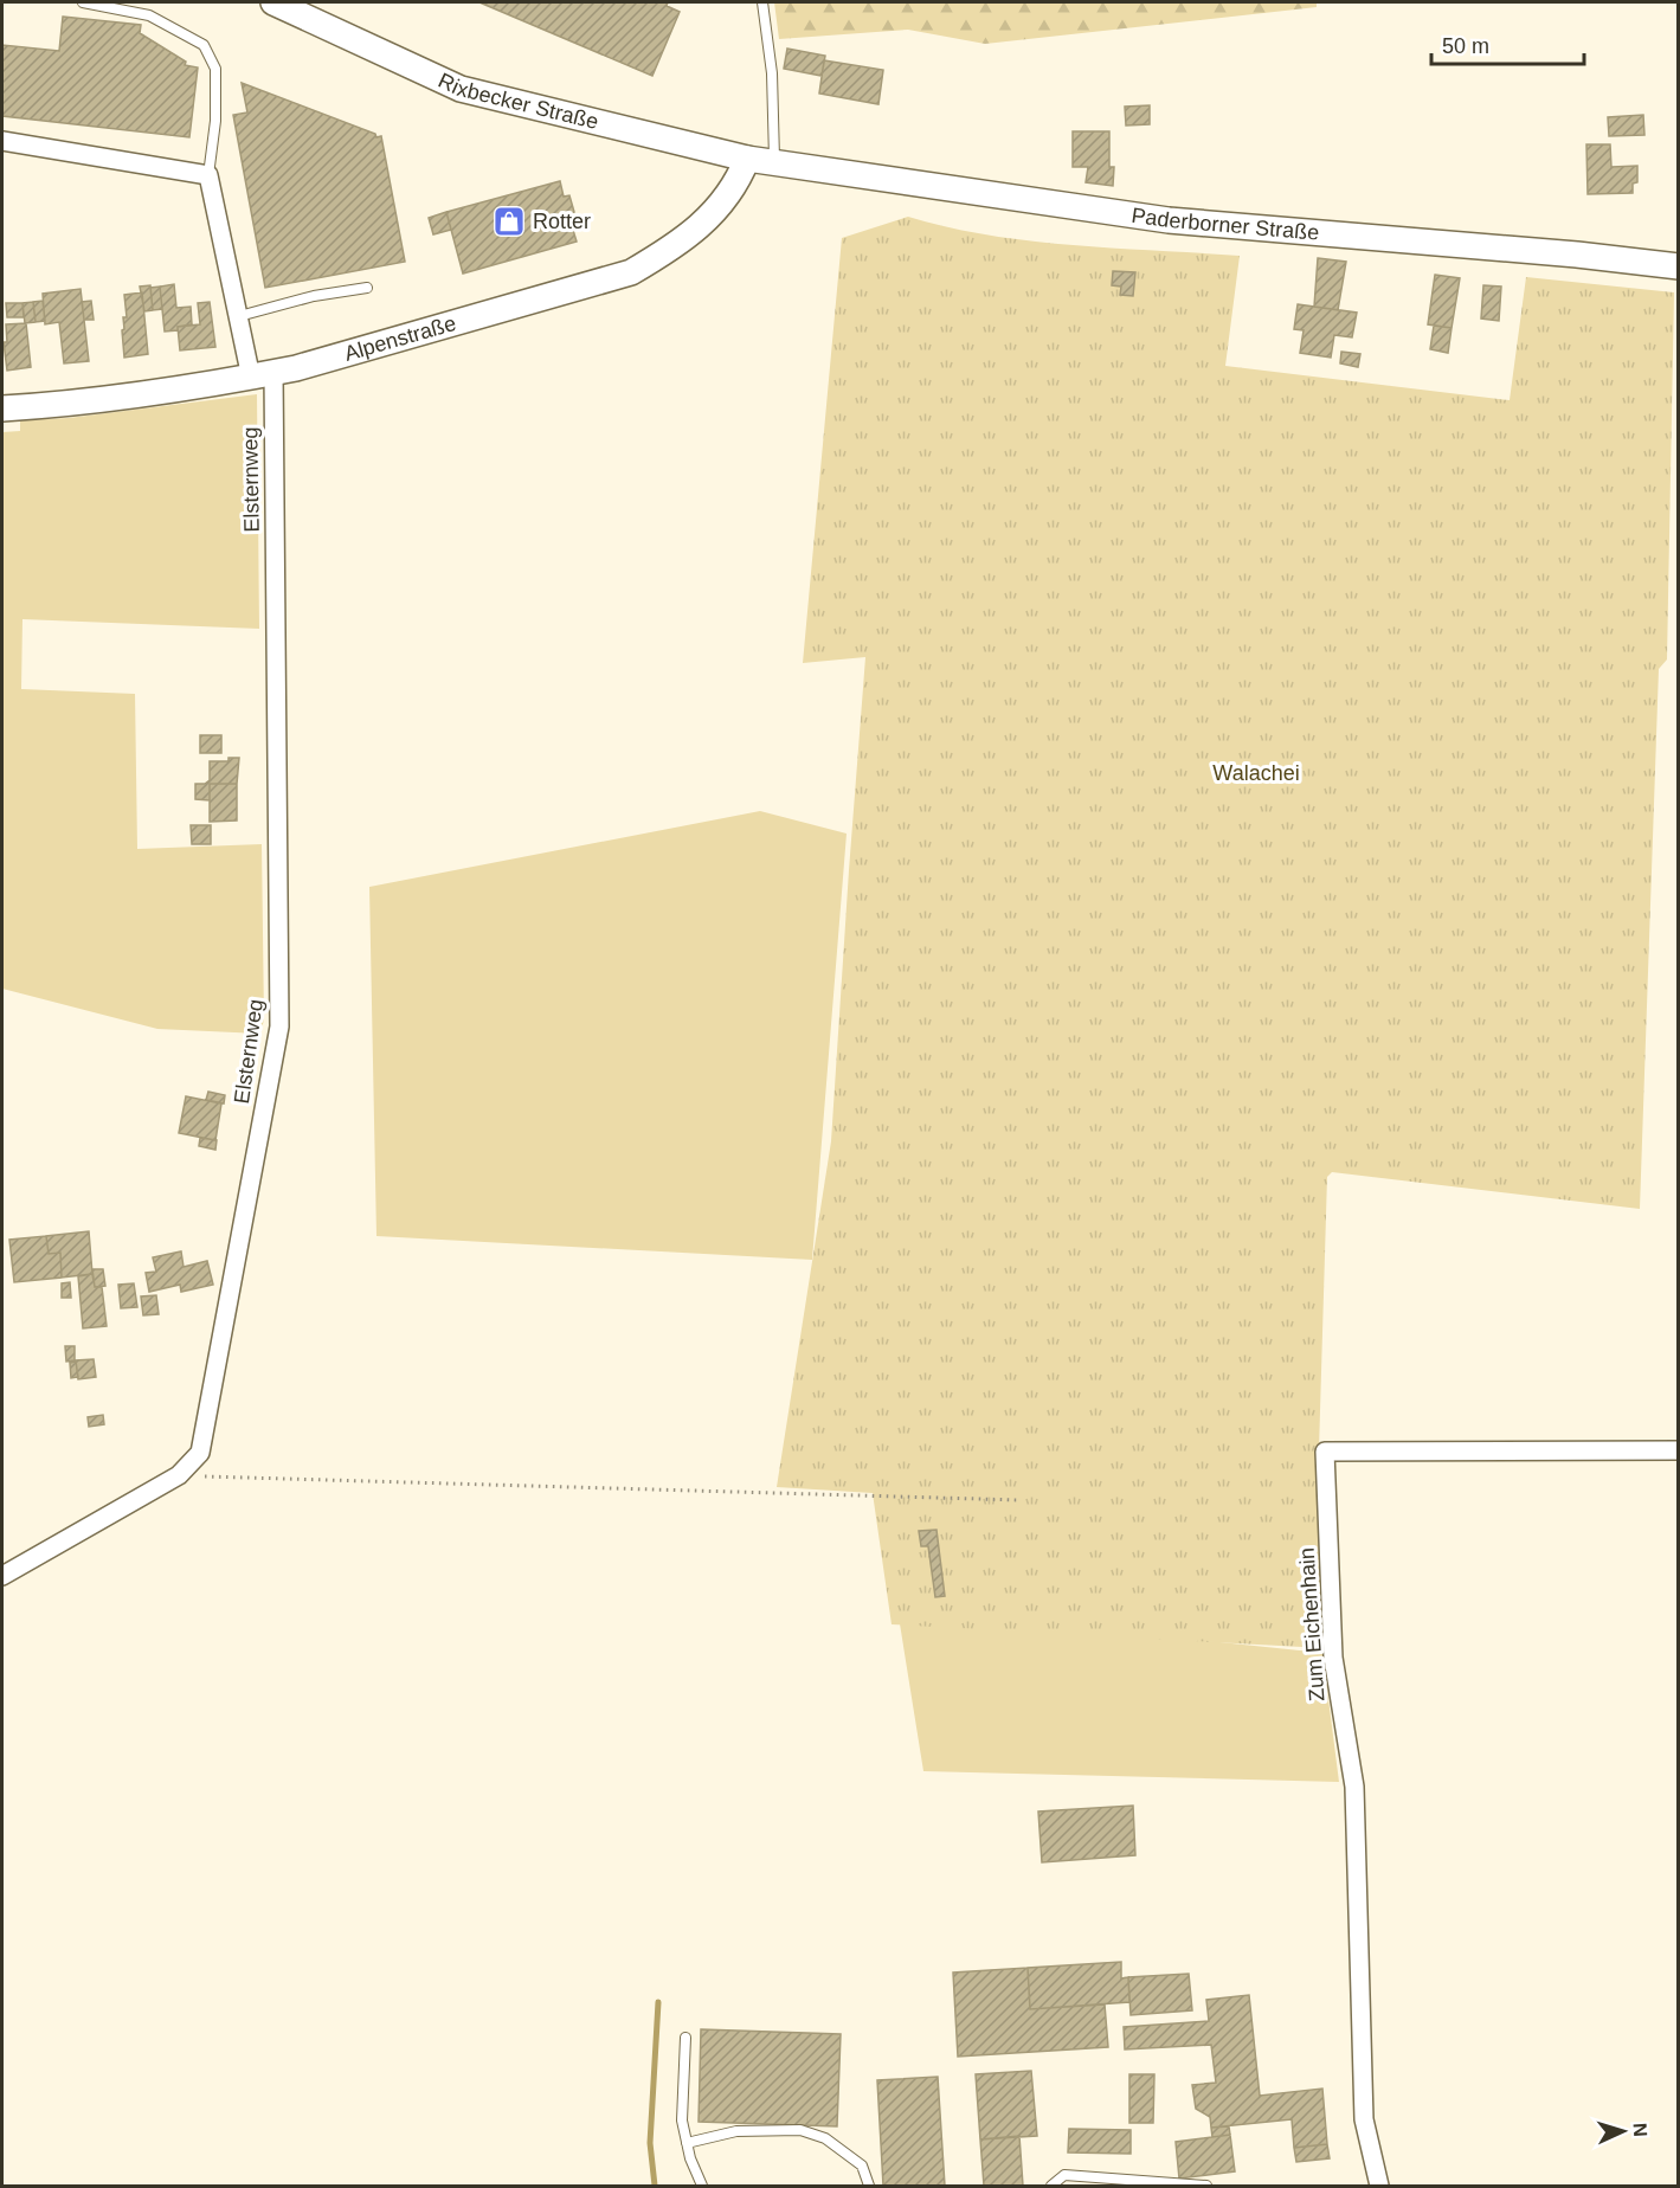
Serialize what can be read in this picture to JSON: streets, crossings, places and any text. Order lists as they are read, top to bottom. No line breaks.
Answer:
{"streets":{"main road":["Rixbecker Straße","Paderborner Straße","Alpenstraße"],"street":["Elsternweg","Zum Eichenhain"]},"crossings":[["Rixbecker Straße","Paderborner Straße"],["Rixbecker Straße","Alpenstraße"],["Alpenstraße","Elsternweg"]],"parks":["Walachei"],"places":{"shop":["Rotter"]},"scale_bar":"50 m","north":"right"}
